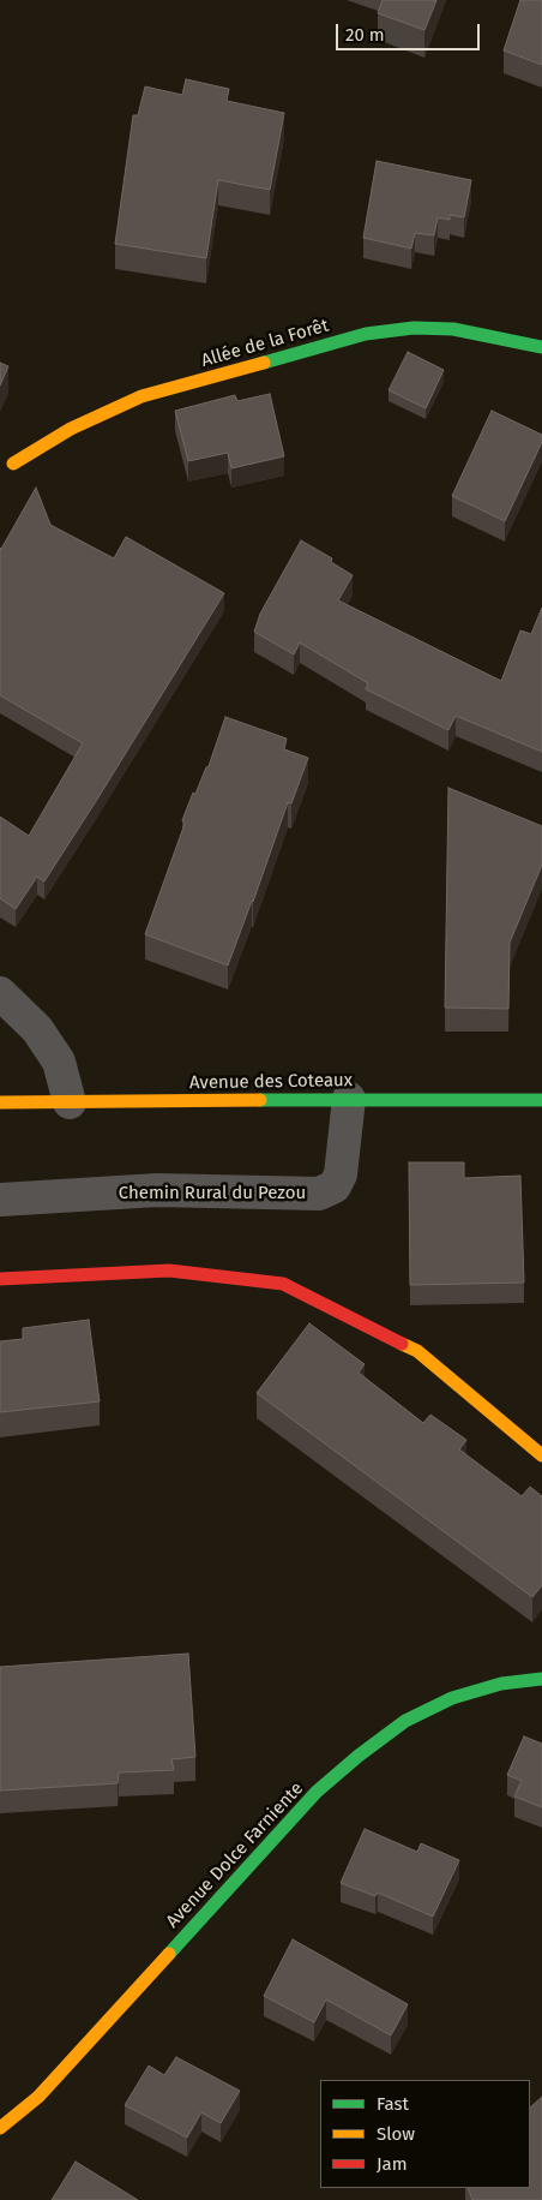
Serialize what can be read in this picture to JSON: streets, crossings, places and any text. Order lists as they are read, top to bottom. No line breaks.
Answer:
{"streets":{"street":["Allée de la Forêt","Avenue des Coteaux","Chemin Rural du Pezou","Avenue Dolce Farniente"]},"crossings":[["Avenue des Coteaux","Chemin Rural du Pezou"]],"legend":["Fast","Slow","Jam"],"scale_bar":"20 m"}
